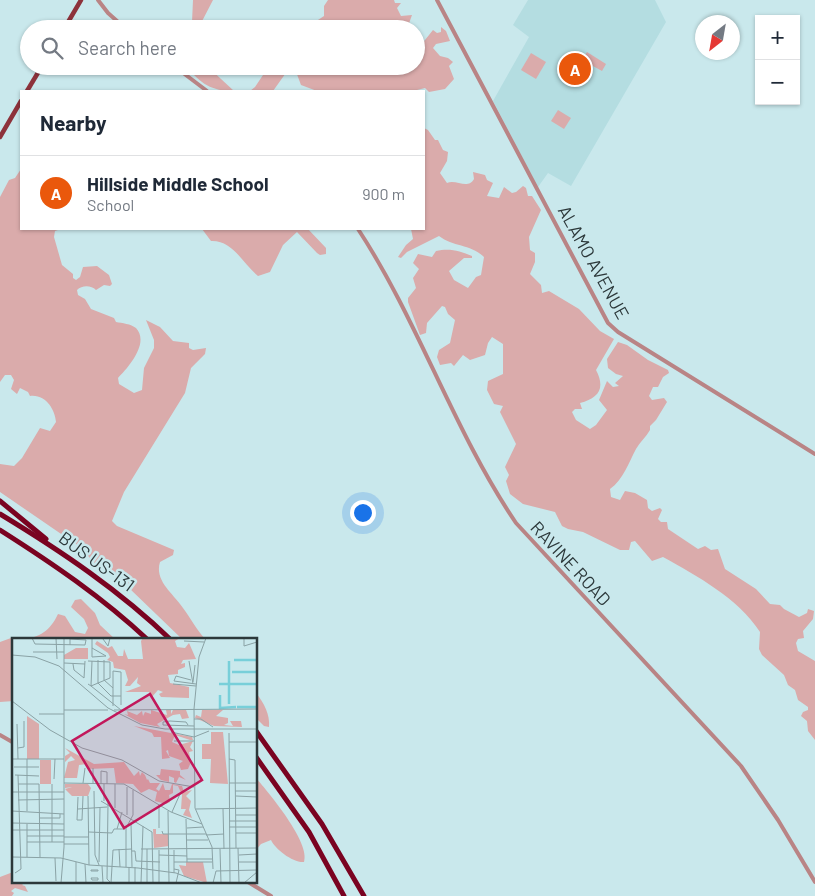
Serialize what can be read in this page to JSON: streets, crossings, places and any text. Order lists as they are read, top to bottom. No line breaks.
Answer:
{"streets":{"highway":["BUS US-131"],"street":["ALAMO AVENUE","RAVINE ROAD"]},"north":"bottom left","page":{"map_buttons":["+","−"],"search":"Search here","pins":"A","heading":"Nearby","list":[{"mark":"A","name":"Hillside Middle School","note":"School","value":"900 m"}]}}
